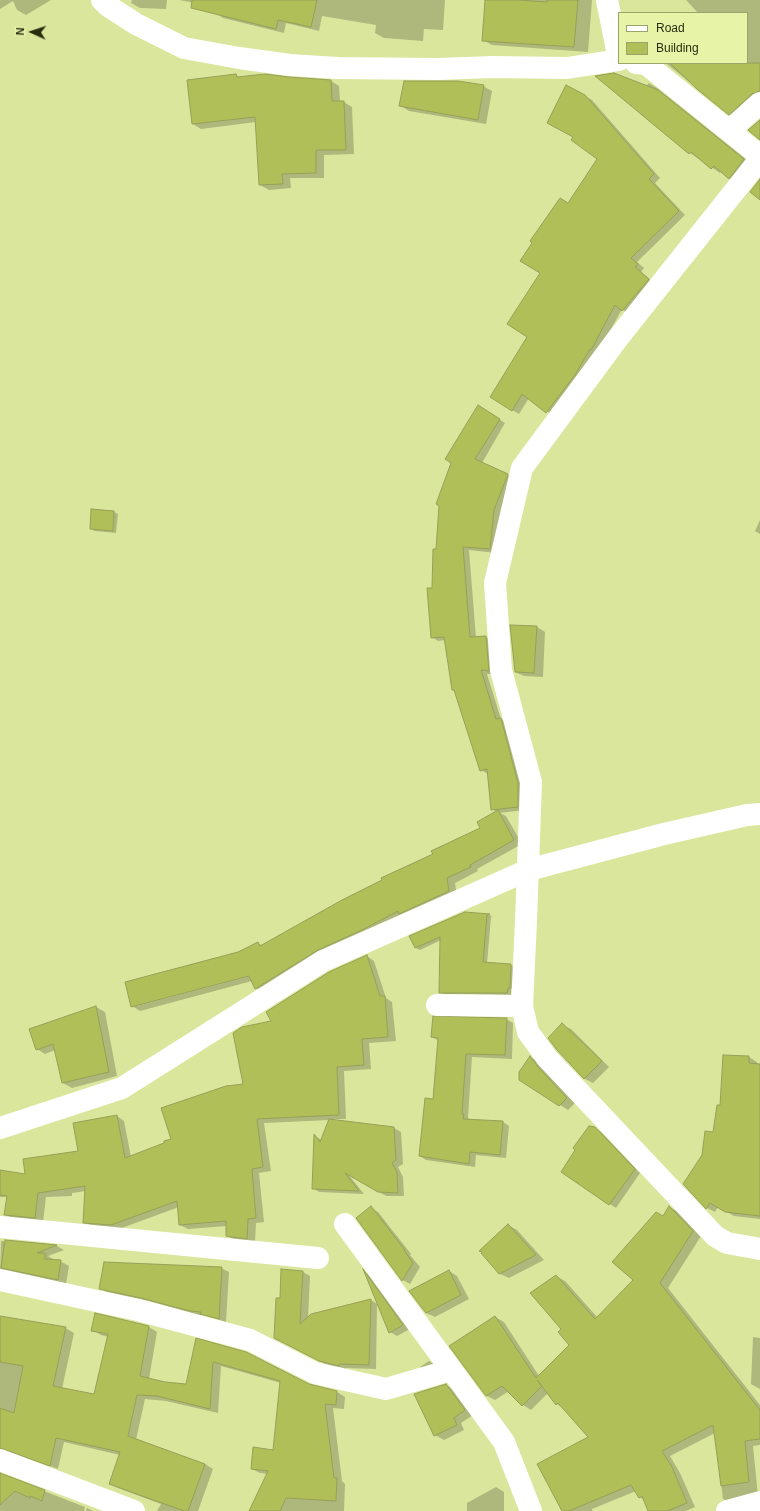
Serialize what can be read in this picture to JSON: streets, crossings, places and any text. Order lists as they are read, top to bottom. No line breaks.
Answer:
{"legend":["Road","Building"],"north":"left"}
